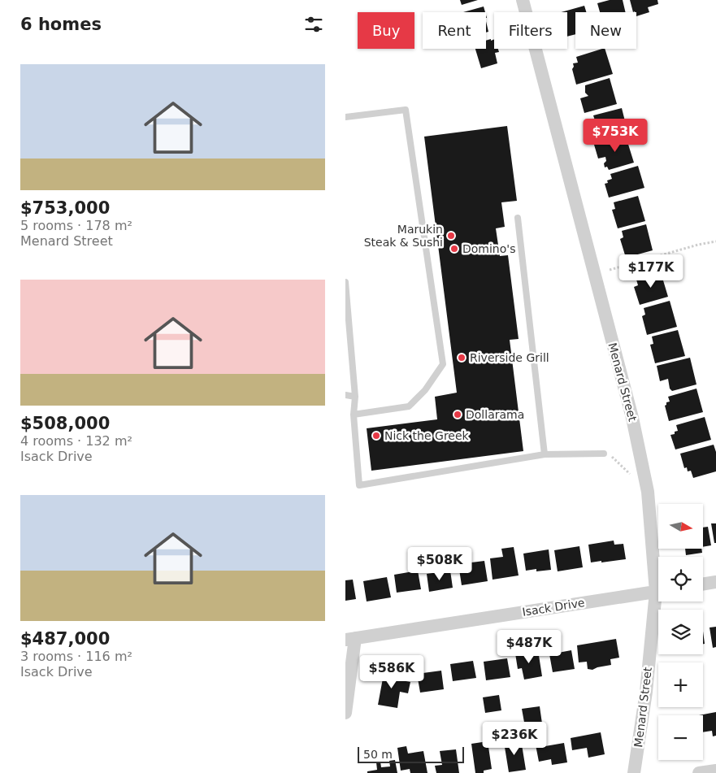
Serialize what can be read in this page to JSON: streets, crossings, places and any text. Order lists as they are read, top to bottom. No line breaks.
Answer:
{"streets":{"street":["Menard Street","Isack Drive"]},"places":["Marukin Steak & Sushi","Domino's","Riverside Grill","Dollarama","Nick the Greek"],"scale_bar":"50 m","north":"right","page":{"heading":"6 homes","chip":["Buy","Rent","Filters","New"],"list":[{"name":"$753,000","note":"5 rooms · 178 m² · Menard Street"},{"name":"$508,000","note":"4 rooms · 132 m² · Isack Drive"},{"name":"$487,000","note":"3 rooms · 116 m² · Isack Drive"}],"price":["$753K","$177K","$508K","$487K","$586K","$236K"],"map_buttons":["+","−"],"scale":"50 m"}}
